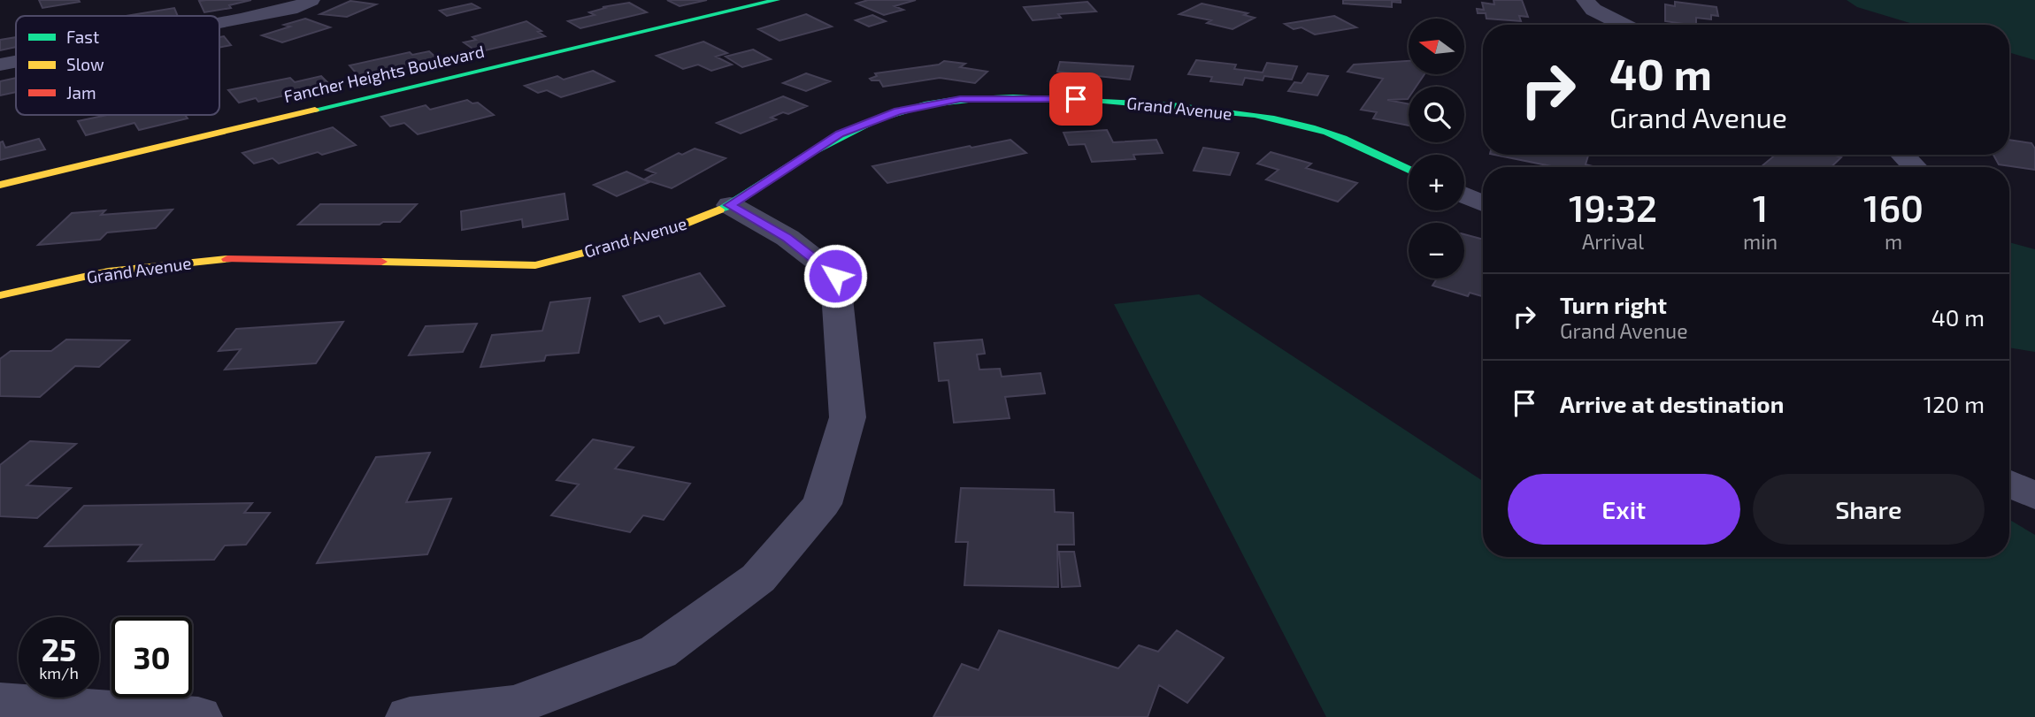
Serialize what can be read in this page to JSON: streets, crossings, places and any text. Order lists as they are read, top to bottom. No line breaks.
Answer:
{"streets":{"street":["Fancher Heights Boulevard","Grand Avenue"]},"legend":["Fast","Slow","Jam"],"north":"left","page":{"map_buttons":["+","−"],"turn":["40 m","Grand Avenue"],"eta":["19:32","Arrival","1","min","160","m"],"list":[{"name":"Turn right","note":"Grand Avenue","value":"40 m"},{"name":"Arrive at destination","value":"120 m"}],"buttons":["Exit","Share"],"speed":"25 km/h","limit":"30"}}
